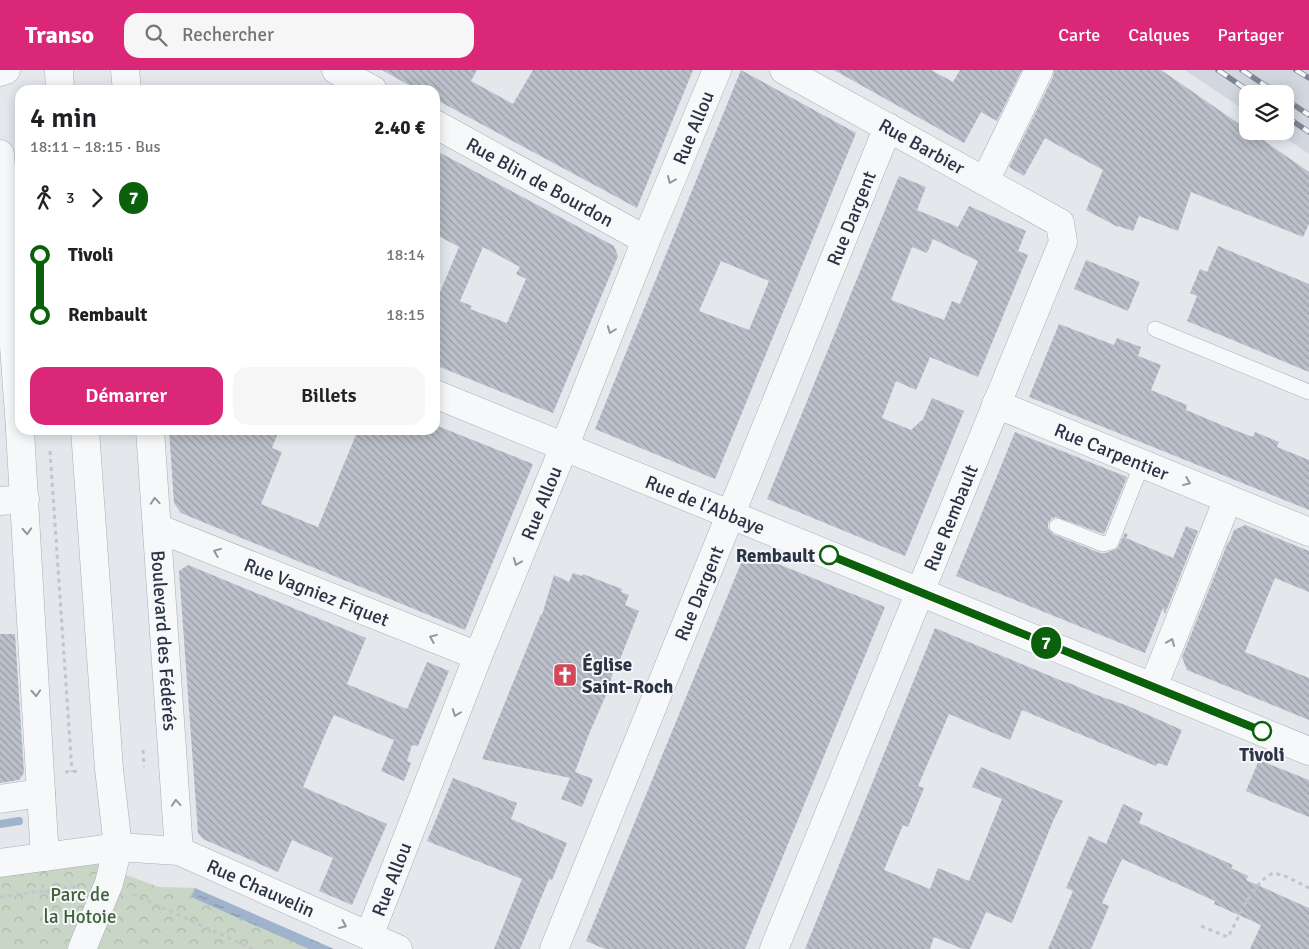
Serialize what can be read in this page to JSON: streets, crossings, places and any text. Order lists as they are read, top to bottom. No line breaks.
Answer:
{"streets":{"street":["Rue Allou","Rue Barbier","Rue Blin de Bourdon","Rue Dargent","Rue Carpentier","Rue de l'Abbaye","Rue Rembault","Rue Vagniez Fiquet","Boulevard des Fédérés","Rue Chauvelin"]},"crossings":[["Rue Allou","Rue Blin de Bourdon"],["Rue Allou","Rue de l'Abbaye"],["Rue Allou","Rue Vagniez Fiquet"],["Rue Allou","Rue Chauvelin"],["Rue Barbier","Rue Dargent"],["Rue Barbier","Rue Rembault"],["Rue Dargent","Rue de l'Abbaye"],["Rue Carpentier","Rue Rembault"],["Rue de l'Abbaye","Rue Rembault"],["Rue Vagniez Fiquet","Boulevard des Fédérés"],["Boulevard des Fédérés","Rue Chauvelin"]],"one_way":["Rue Allou","Rue Vagniez Fiquet","Rue Chauvelin"],"parks":["Parc de la Hotoie"],"places":{"other":["Rembault","Tivoli"],"church":["Église Saint-Roch"]},"lines":["bus line 7"],"page":{"header":"Transo","search":"Rechercher","nav":["Carte","Calques","Partager"],"on_map":"7","heading":["4 min","18:11 – 18:15 · Bus","2.40 €"],"legs":["3","7"],"list":[{"name":"Tivoli","value":"18:14"},{"name":"Rembault","value":"18:15"}],"buttons":["Démarrer","Billets"]}}
